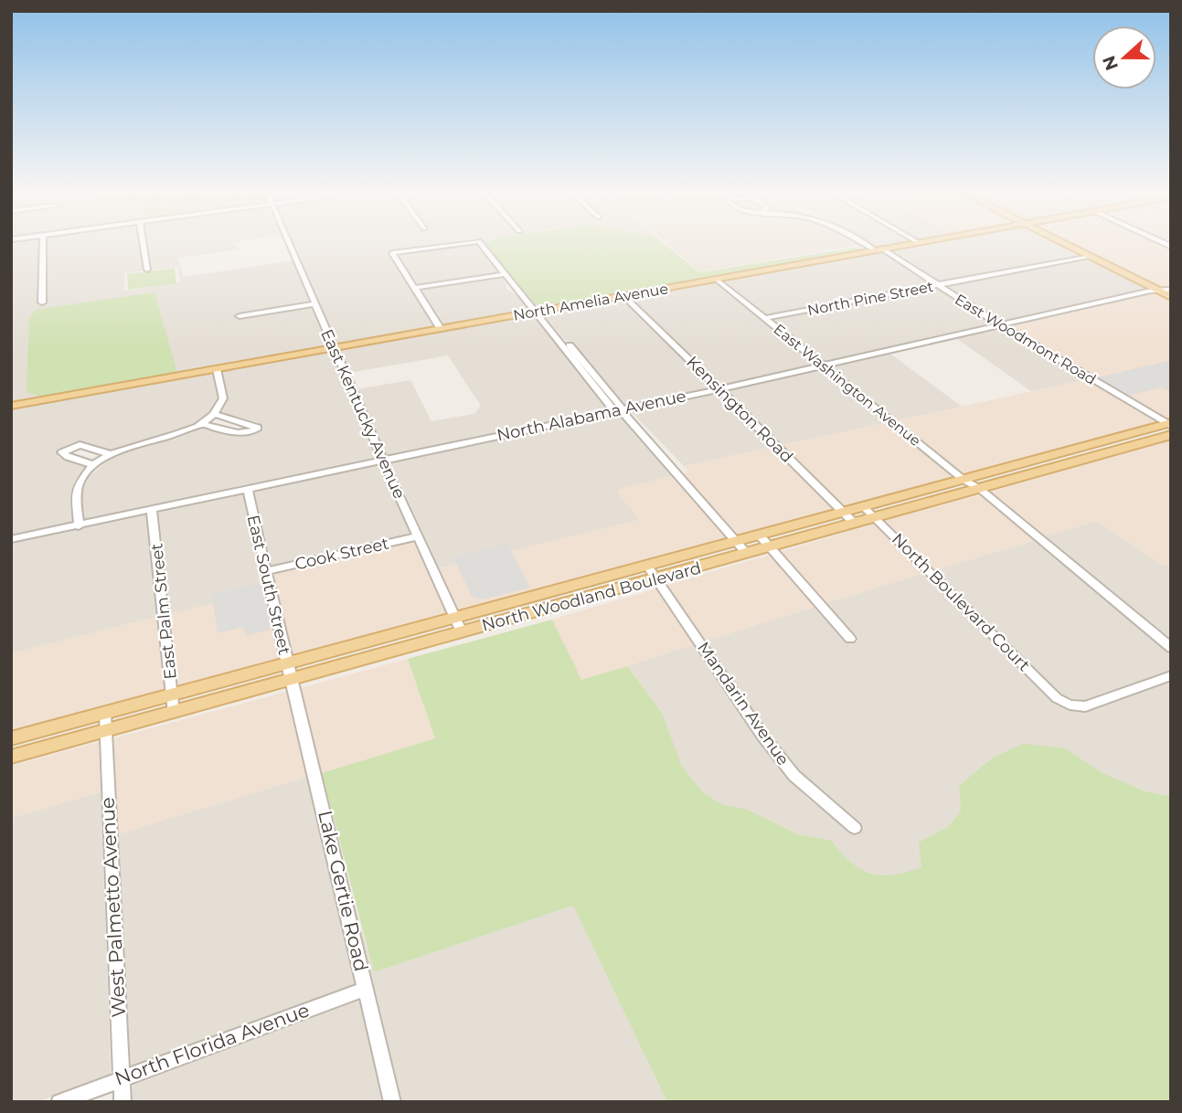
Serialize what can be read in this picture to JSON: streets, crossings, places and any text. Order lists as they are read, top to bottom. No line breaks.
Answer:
{"streets":{"main road":["North Amelia Avenue","North Woodland Boulevard"],"street":["North Pine Street","East Woodmont Road","East Washington Avenue","Kensington Road","East Kentucky Avenue","North Alabama Avenue","Cook Street","East South Street","North Boulevard Court","East Palm Street","Mandarin Avenue","Lake Gertie Road","West Palmetto Avenue","North Florida Avenue"]},"crossings":[["North Pine Street","East Woodmont Road"],["North Pine Street","East Washington Avenue"],["North Amelia Avenue","East Woodmont Road"],["North Amelia Avenue","East Washington Avenue"],["North Amelia Avenue","Kensington Road"],["North Amelia Avenue","East Kentucky Avenue"],["East Woodmont Road","North Alabama Avenue"],["East Woodmont Road","North Woodland Boulevard"],["East Washington Avenue","North Alabama Avenue"],["East Washington Avenue","North Woodland Boulevard"],["Kensington Road","North Alabama Avenue"],["Kensington Road","North Woodland Boulevard"],["East Kentucky Avenue","North Alabama Avenue"],["East Kentucky Avenue","Cook Street"],["East Kentucky Avenue","North Woodland Boulevard"],["North Alabama Avenue","East South Street"],["North Alabama Avenue","East Palm Street"],["Cook Street","East South Street"],["East South Street","North Woodland Boulevard"],["East South Street","Lake Gertie Road"],["North Woodland Boulevard","North Boulevard Court"],["North Woodland Boulevard","East Palm Street"],["North Woodland Boulevard","Mandarin Avenue"],["North Woodland Boulevard","Lake Gertie Road"],["North Woodland Boulevard","West Palmetto Avenue"],["Lake Gertie Road","North Florida Avenue"],["West Palmetto Avenue","North Florida Avenue"]],"north":"left"}
